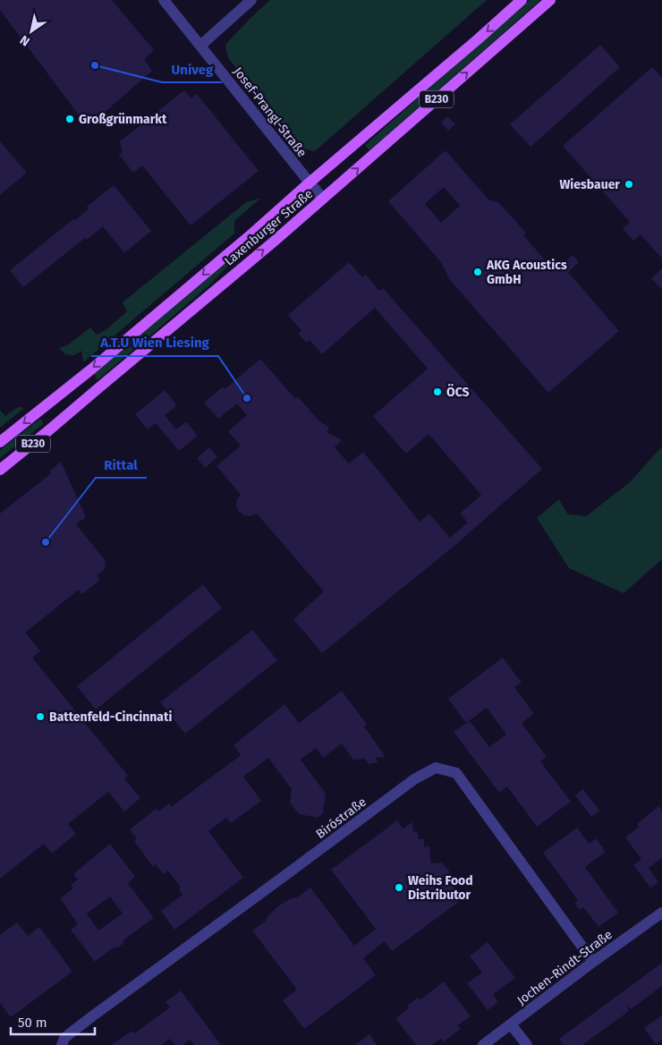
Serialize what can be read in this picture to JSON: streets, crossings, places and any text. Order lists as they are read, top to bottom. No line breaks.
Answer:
{"streets":{"main road":["B230","Laxenburger Straße"],"street":["Josef-Prangl-Straße","Biróstraße","Jochen-Rindt-Straße"]},"crossings":[["Josef-Prangl-Straße","Laxenburger Straße"],["Biróstraße","Jochen-Rindt-Straße"]],"places":["Univeg","Großgrünmarkt","Wiesbauer","AKG Acoustics GmbH","ÖCS","A.T.U Wien Liesing","Rittal","Battenfeld-Cincinnati","Weihs Food Distributor"],"scale_bar":"50 m","north":"bottom left"}
